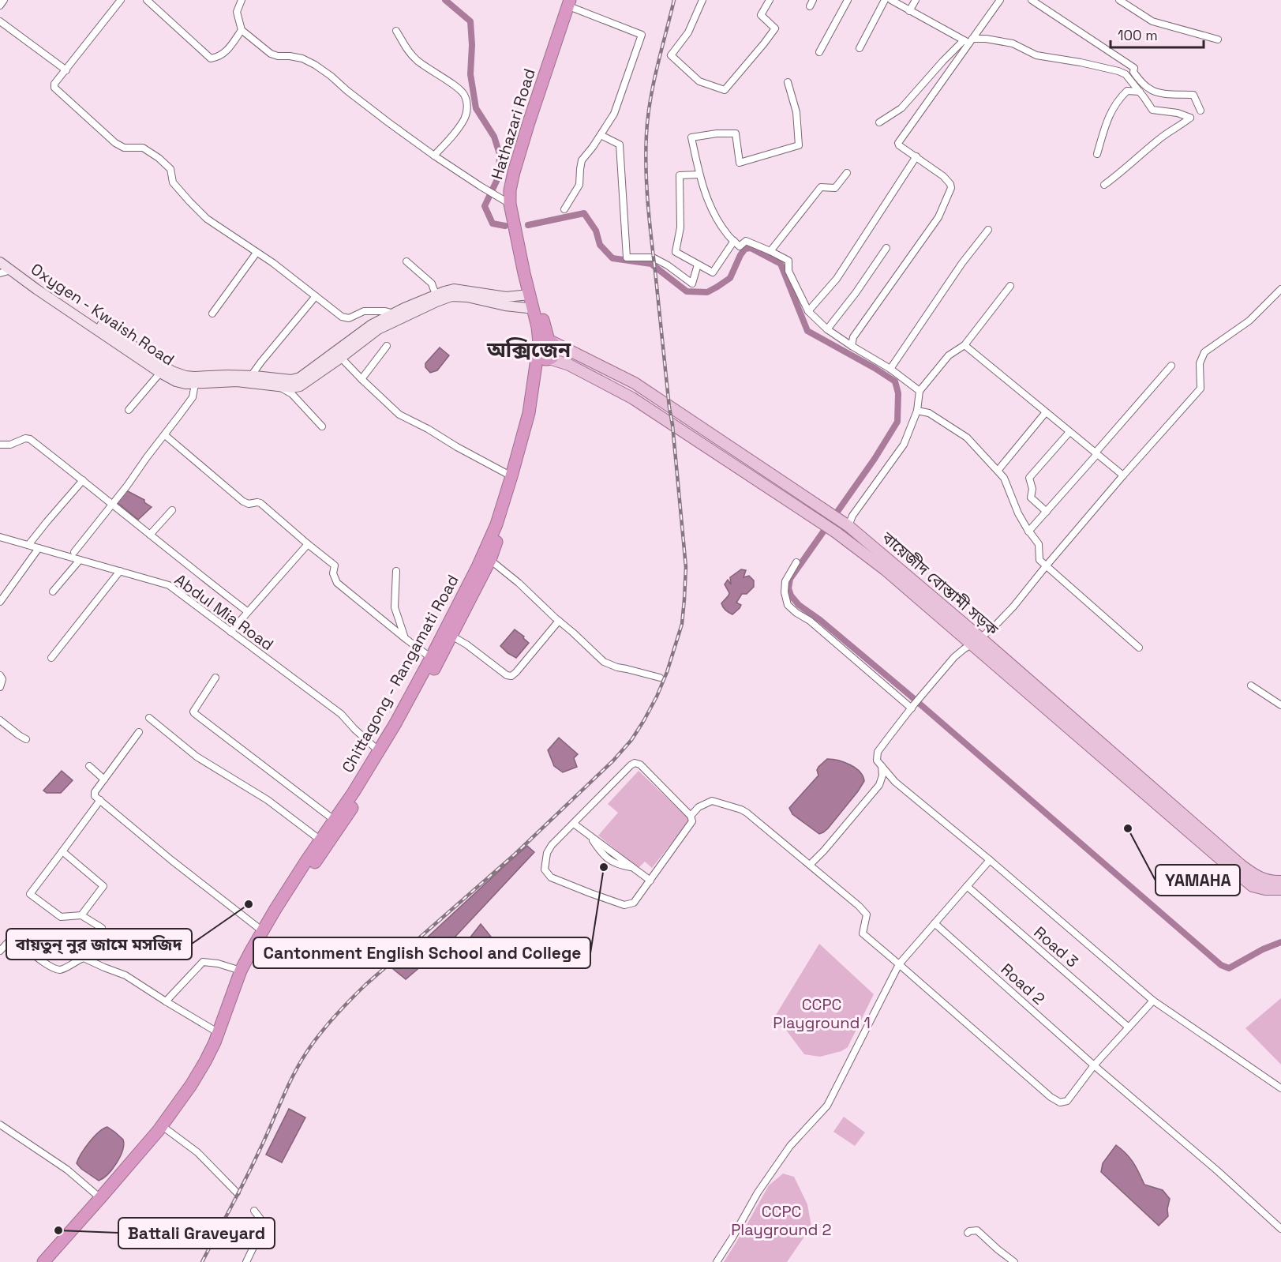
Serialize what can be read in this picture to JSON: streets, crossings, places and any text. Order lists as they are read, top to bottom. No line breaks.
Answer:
{"streets":{"highway":["Hathazari Road","Chittagong - Rangamati Road"],"main road":["Oxygen - Kwaish Road","বায়েজীদ বোস্তামী সড়ক"],"street":["Abdul Mia Road","Road 3","Road 2"]},"crossings":[["Hathazari Road","Oxygen - Kwaish Road"],["Hathazari Road","বায়েজীদ বোস্তামী সড়ক"],["Hathazari Road","Chittagong - Rangamati Road"],["বায়েজীদ বোস্তামী সড়ক","Chittagong - Rangamati Road"],["Abdul Mia Road","Chittagong - Rangamati Road"]],"districts":["অক্সিজেন"],"parks":["CCPC Playground 1","CCPC Playground 2"],"places":["YAMAHA","Cantonment English School and College","বায়তুন্ নুর জামে মসজিদ","Battali Graveyard"],"scale_bar":"100 m"}
